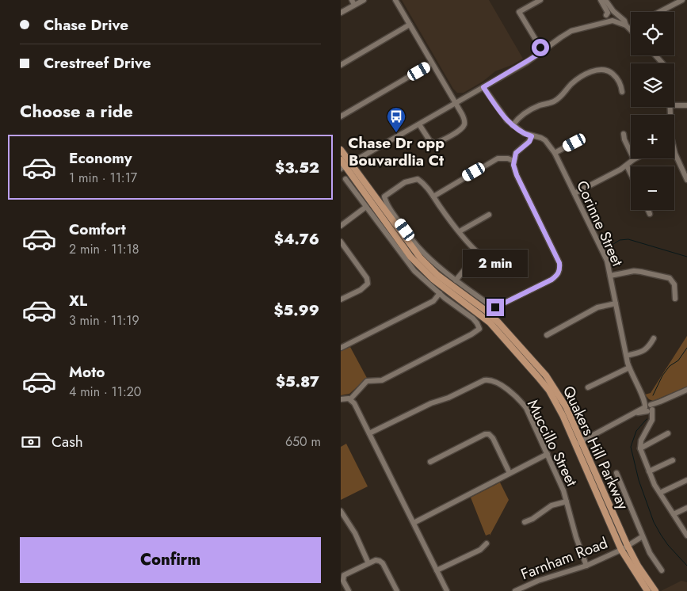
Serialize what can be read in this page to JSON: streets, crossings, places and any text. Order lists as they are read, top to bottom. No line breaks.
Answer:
{"streets":{"main road":["Quakers Hill Parkway"],"street":["Corinne Street","Muccillo Street","Farnham Road"]},"crossings":[["Muccillo Street","Farnham Road"],["Quakers Hill Parkway","Farnham Road"]],"places":{"bus stop":["Chase Dr opp Bouvardlia Ct"]},"page":{"banner":["Chase Drive","Crestreef Drive"],"map_buttons":["+","−"],"heading":"Choose a ride","list":[{"name":"Economy","note":"1 min · 11:17","value":"$3.52"},{"name":"Comfort","note":"2 min · 11:18","value":"$4.76"},{"name":"XL","note":"3 min · 11:19","value":"$5.99"},{"name":"Moto","note":"4 min · 11:20","value":"$5.87"}],"bubble":"2 min","pay":["Cash","650 m"],"buttons":"Confirm"}}
